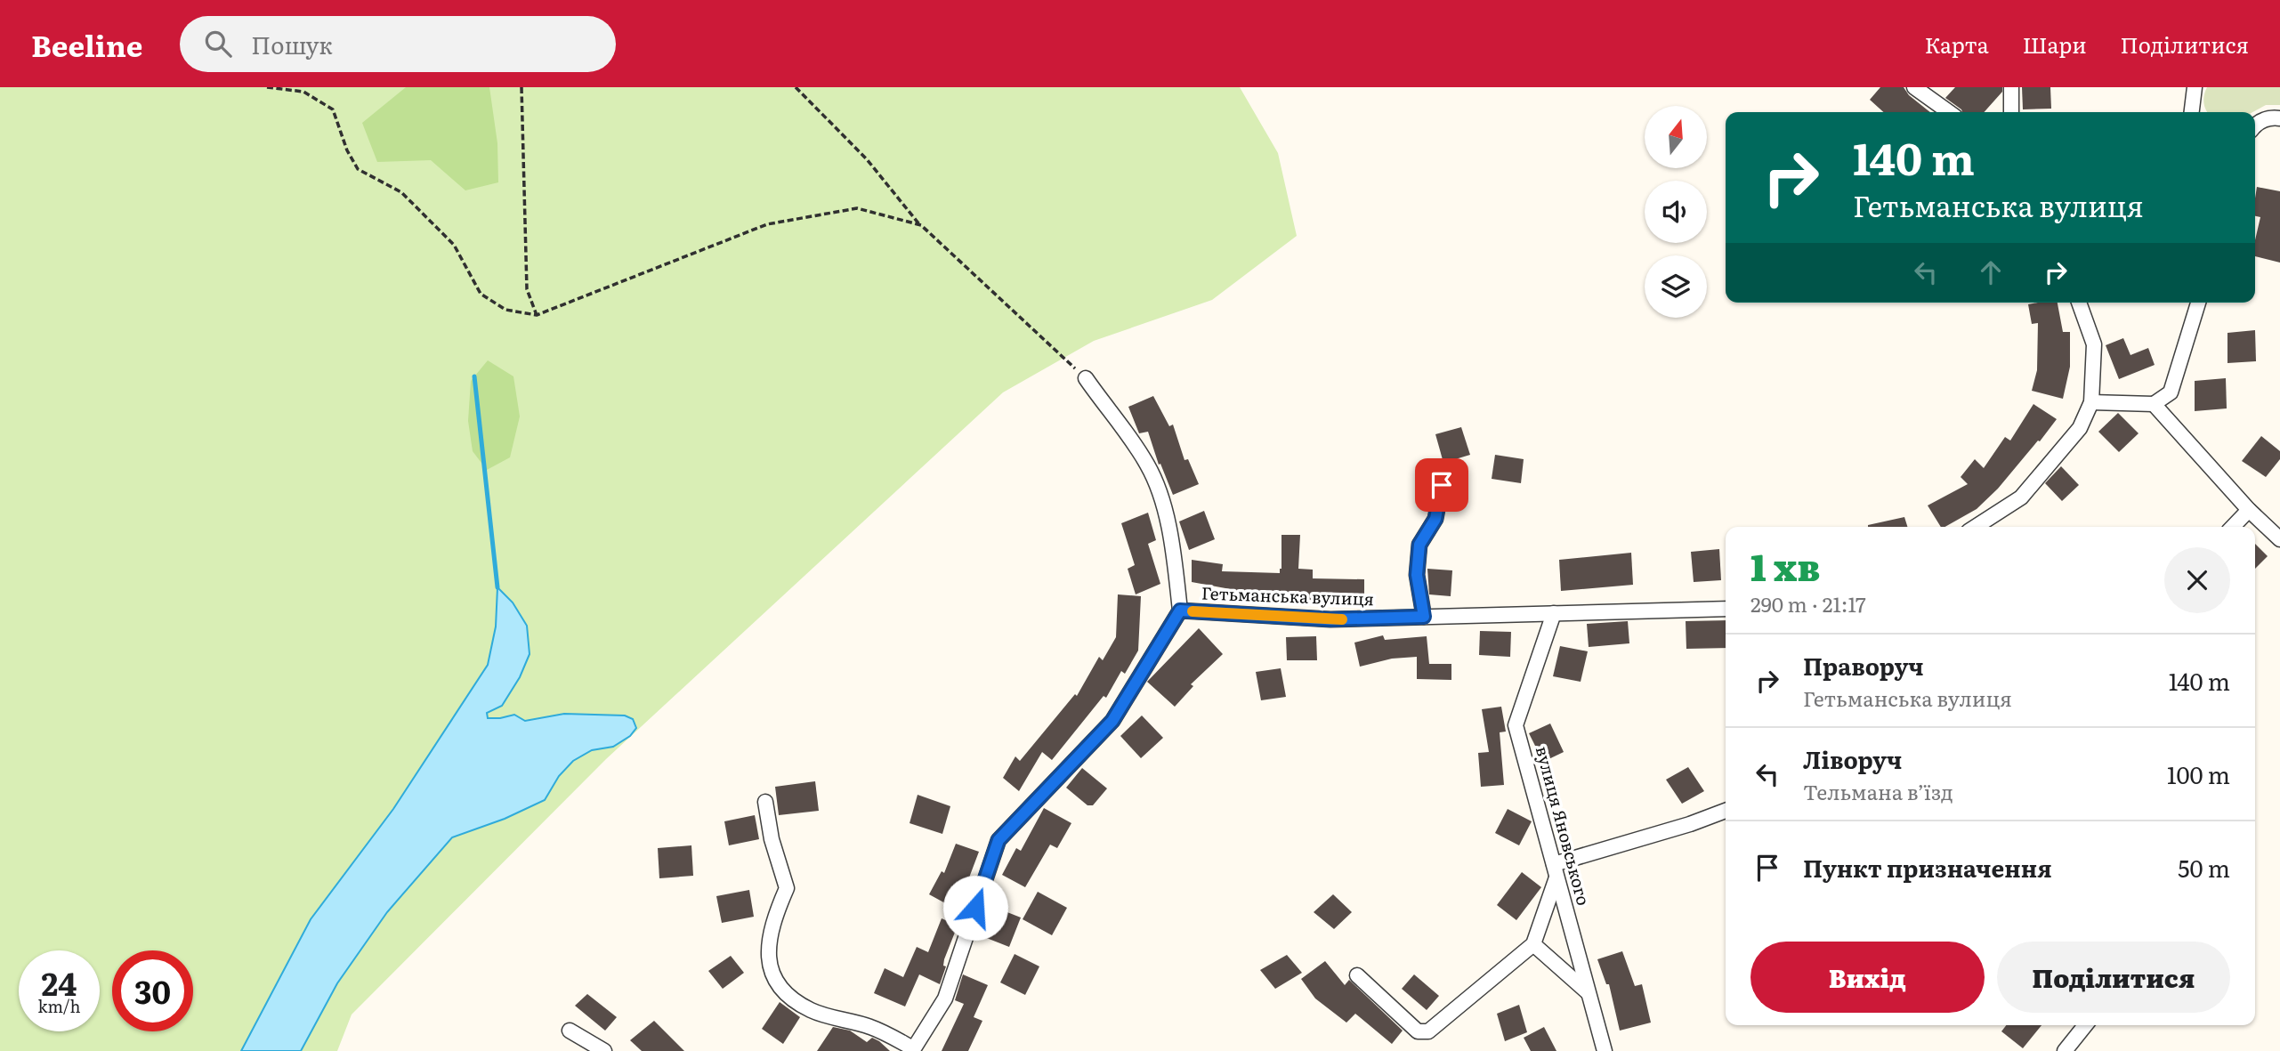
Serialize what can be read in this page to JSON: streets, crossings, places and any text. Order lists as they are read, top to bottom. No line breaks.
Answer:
{"streets":{"street":["Гетьманська вулиця","вулиця Яновського"]},"crossings":[["Гетьманська вулиця","вулиця Яновського"]],"north":"top","page":{"header":"Beeline","search":"Пошук","nav":["Карта","Шари","Поділитися"],"turn":["140 m","Гетьманська вулиця"],"heading":["1 хв","290 m · 21:17"],"list":[{"name":"Праворуч","note":"Гетьманська вулиця","value":"140 m"},{"name":"Ліворуч","note":"Тельмана в’їзд","value":"100 m"},{"name":"Пункт призначення","value":"50 m"}],"buttons":["Вихід","Поділитися"],"speed":"24 km/h","limit":"30"}}
